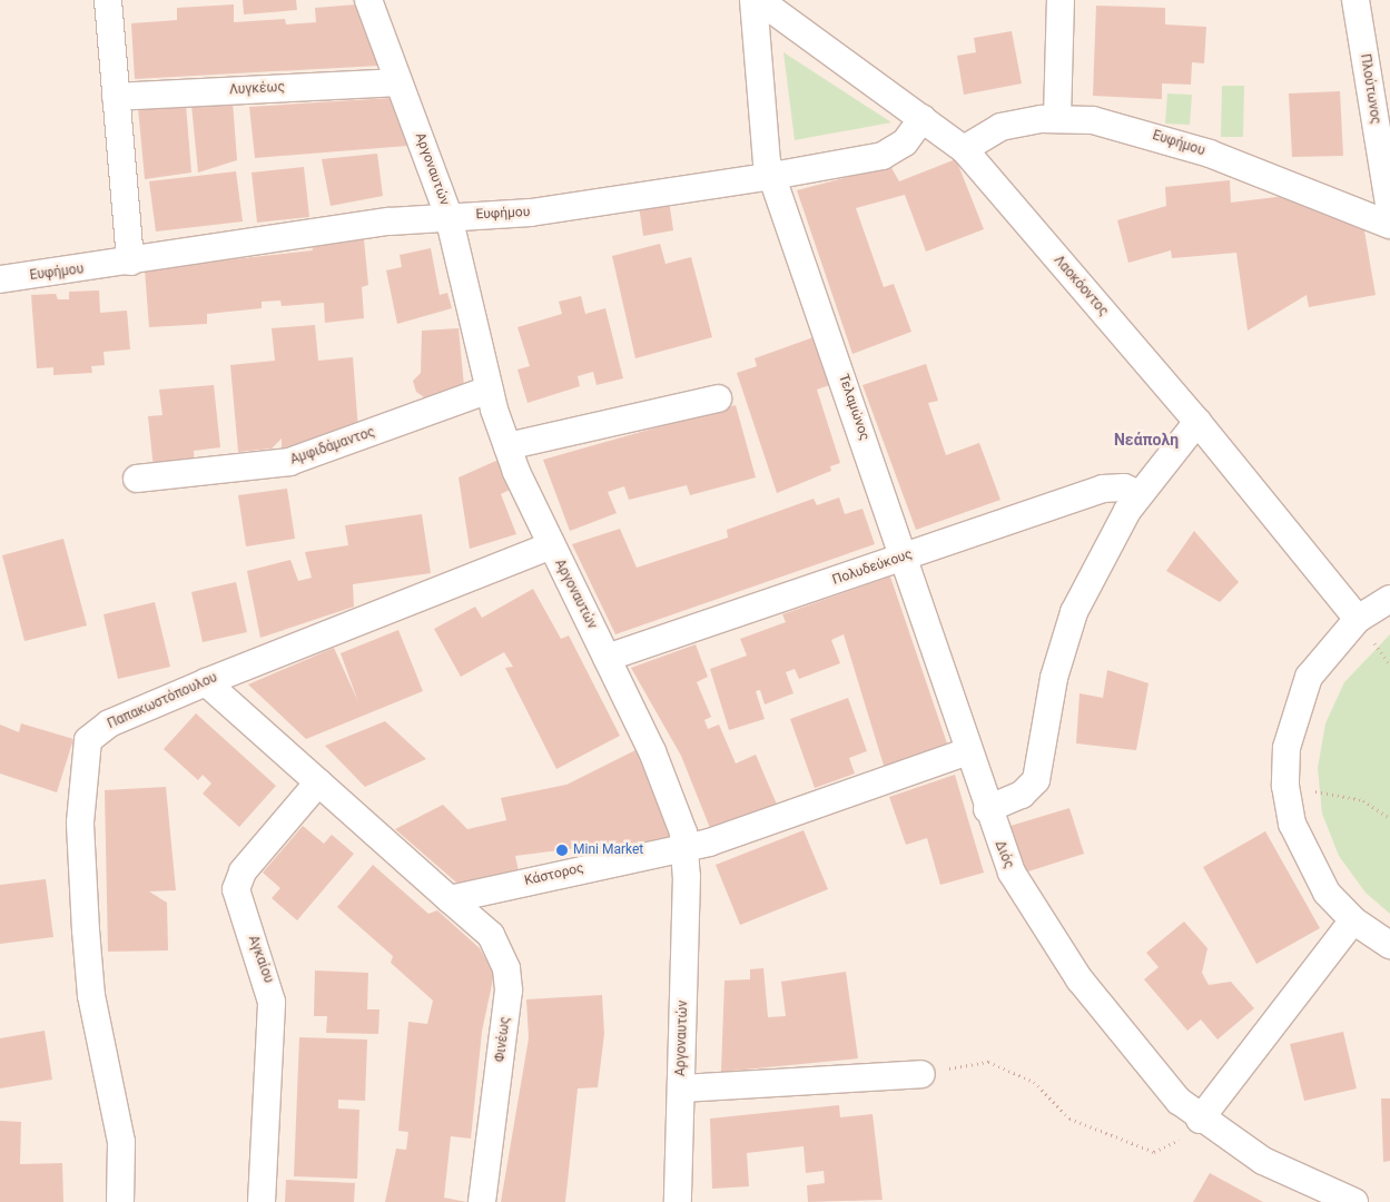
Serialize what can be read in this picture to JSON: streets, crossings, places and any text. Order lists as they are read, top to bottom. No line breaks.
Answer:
{"streets":{"street":["Λυγκέως","Πλούτωνος","Ευφήμου","Αργοναυτών","Λαοκόοντος","Τελαμώνος","Αμφιδάμαντος","Πολυδεύκους","Παπακωστόπουλου","Διός","Κάστορος","Αγκαίου","Φινέως"]},"crossings":[["Λυγκέως","Αργοναυτών"],["Ευφήμου","Αργοναυτών"],["Ευφήμου","Λαοκόοντος"],["Ευφήμου","Τελαμώνος"],["Αργοναυτών","Αμφιδάμαντος"],["Αργοναυτών","Πολυδεύκους"],["Αργοναυτών","Παπακωστόπουλου"],["Αργοναυτών","Κάστορος"],["Τελαμώνος","Πολυδεύκους"],["Τελαμώνος","Διός"],["Τελαμώνος","Κάστορος"],["Κάστορος","Φινέως"]],"districts":["Νεάπολη"],"places":["Mini Market"]}
